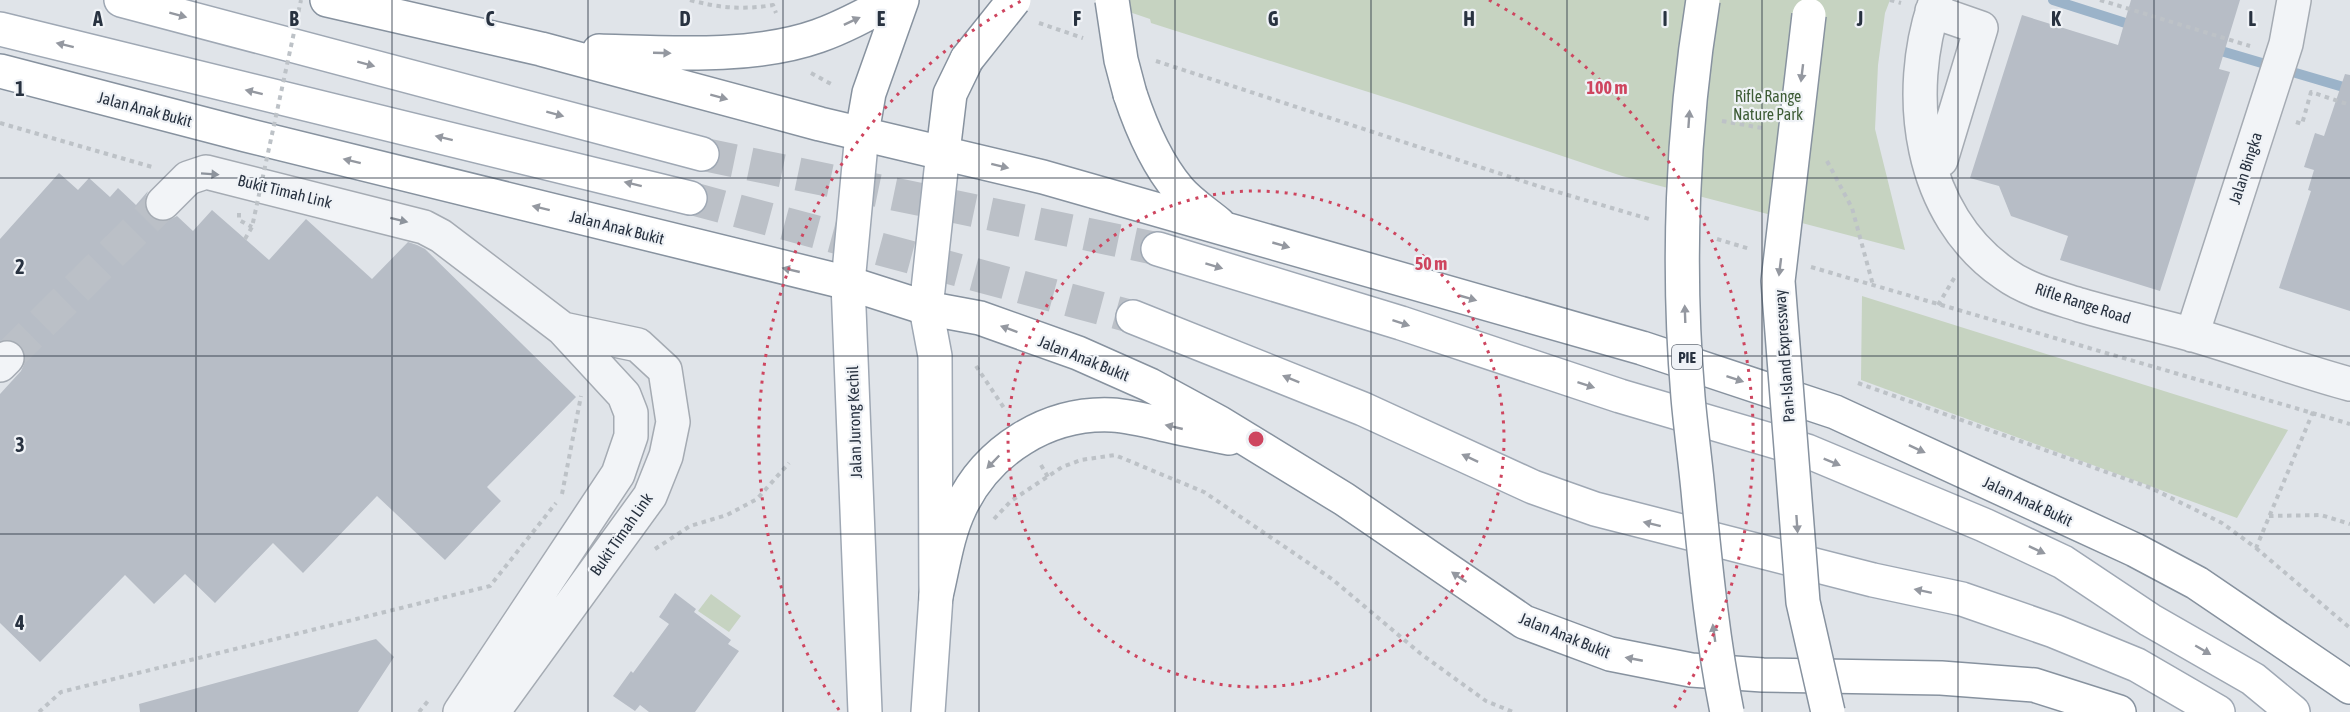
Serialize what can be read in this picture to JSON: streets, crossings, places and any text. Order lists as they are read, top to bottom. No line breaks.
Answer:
{"streets":{"main road":["Jalan Anak Bukit","Pan-Island Expressway","PIE","Jalan Jurong Kechil"],"street":["Jalan Bingka","Bukit Timah Link","Rifle Range Road"]},"crossings":[["Jalan Anak Bukit","Jalan Jurong Kechil"],["Jalan Bingka","Rifle Range Road"]],"parks":["Rifle Range Nature Park"],"grid":{"columns":["A","B","C","D","E","F","G","H","I","J","K","L"],"rows":["1","2","3","4"]},"rings":["100 m","50 m"]}
